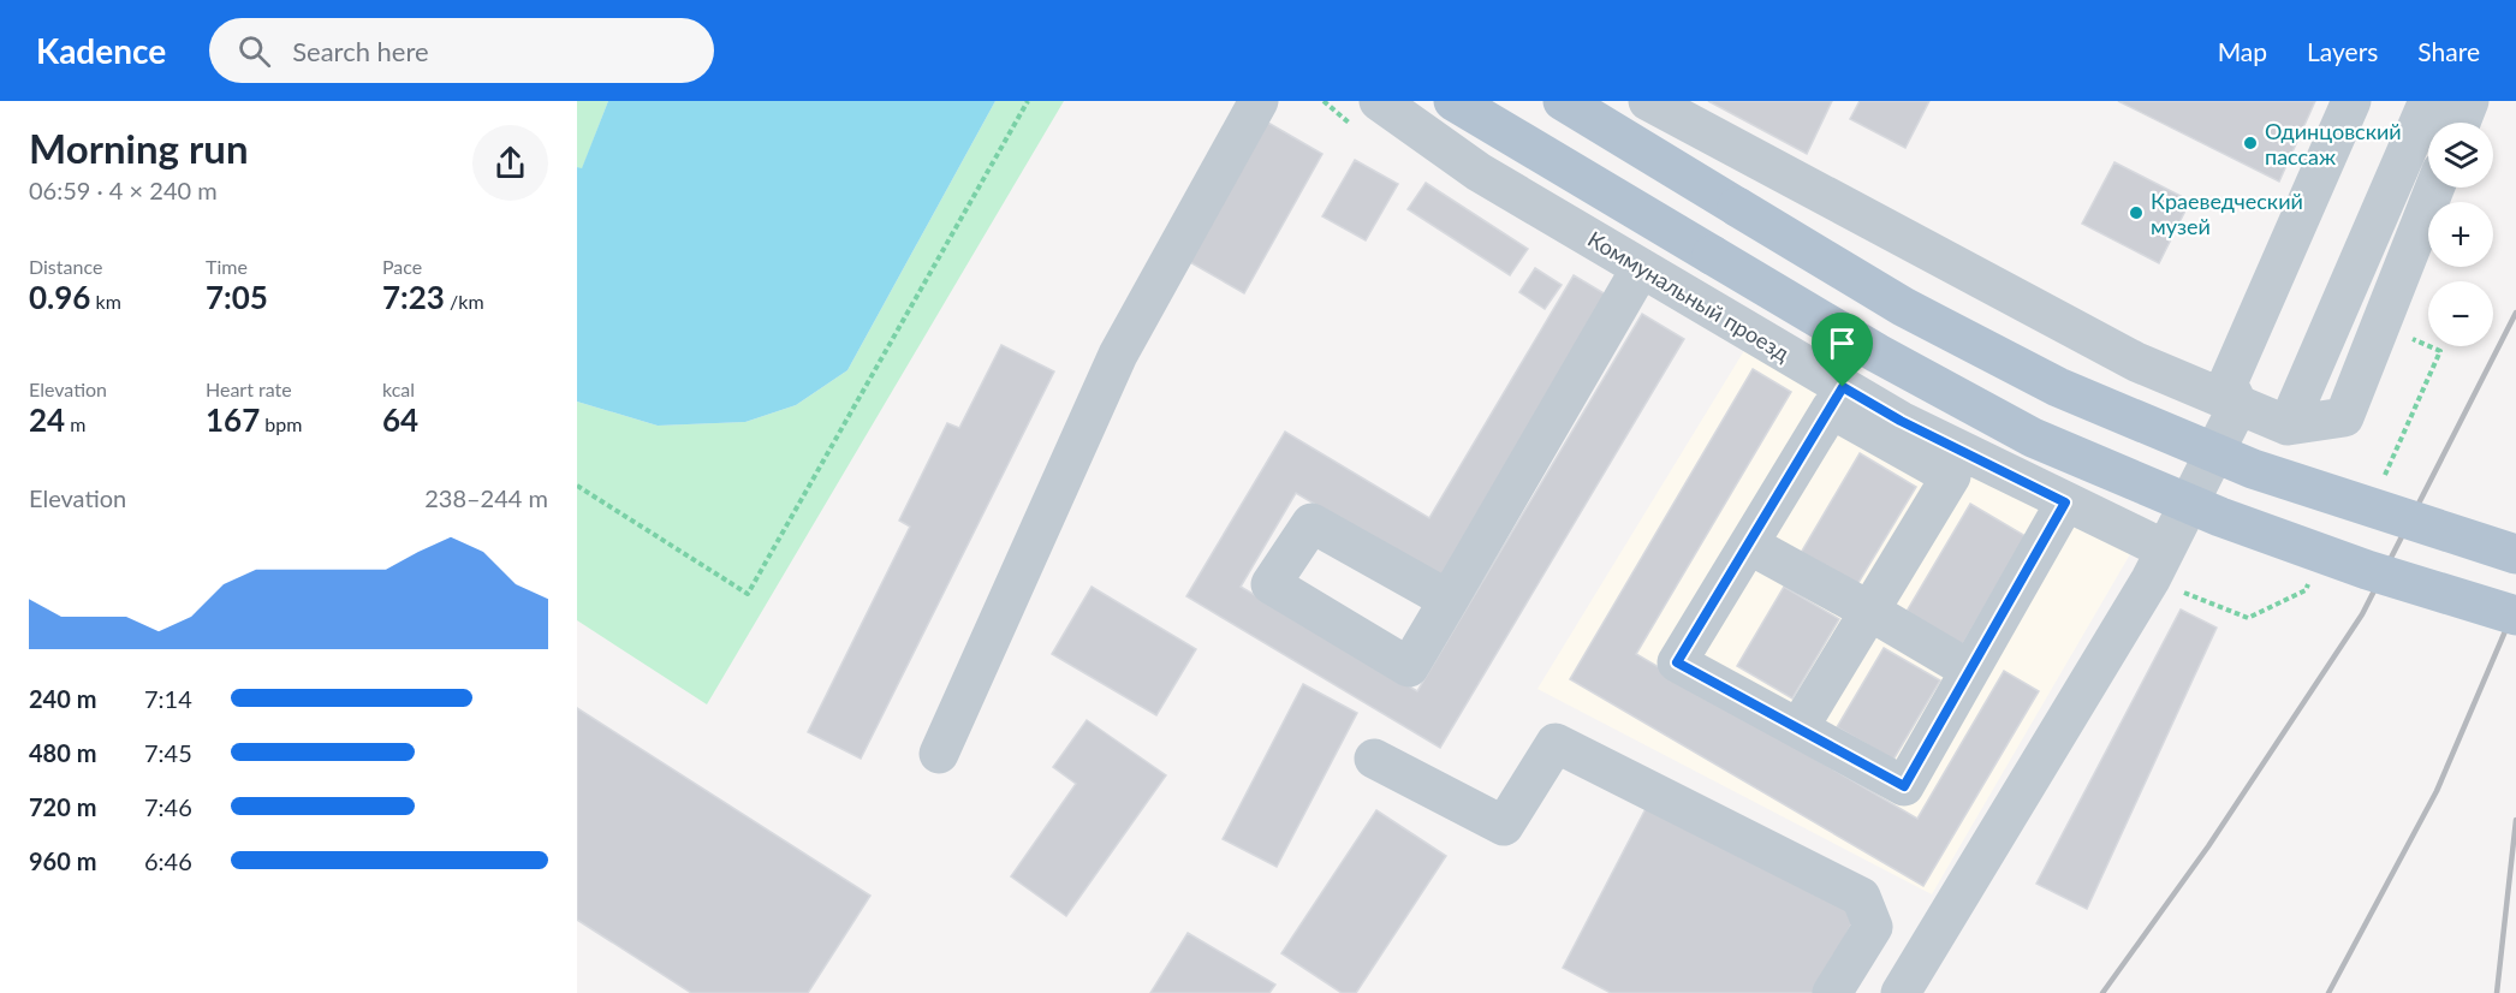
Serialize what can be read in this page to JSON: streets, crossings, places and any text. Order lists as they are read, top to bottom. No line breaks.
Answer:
{"streets":{"street":["Коммунальный проезд"]},"places":["Одинцовский пассаж","Краеведческий музей"],"page":{"header":"Kadence","search":"Search here","nav":["Map","Layers","Share"],"heading":["Morning run","06:59 · 4 × 240 m"],"map_buttons":["+","−"],"stats":[["Distance","0.96 km"],["Time","7:05"],["Pace","7:23 /km"],["Elevation","24 m"],["Heart rate","167 bpm"],["kcal","64"]],"chart":["Elevation","238–244 m"],"list":[{"name":"240 m","note":"7:14"},{"name":"480 m","note":"7:45"},{"name":"720 m","note":"7:46"},{"name":"960 m","note":"6:46"}]}}
